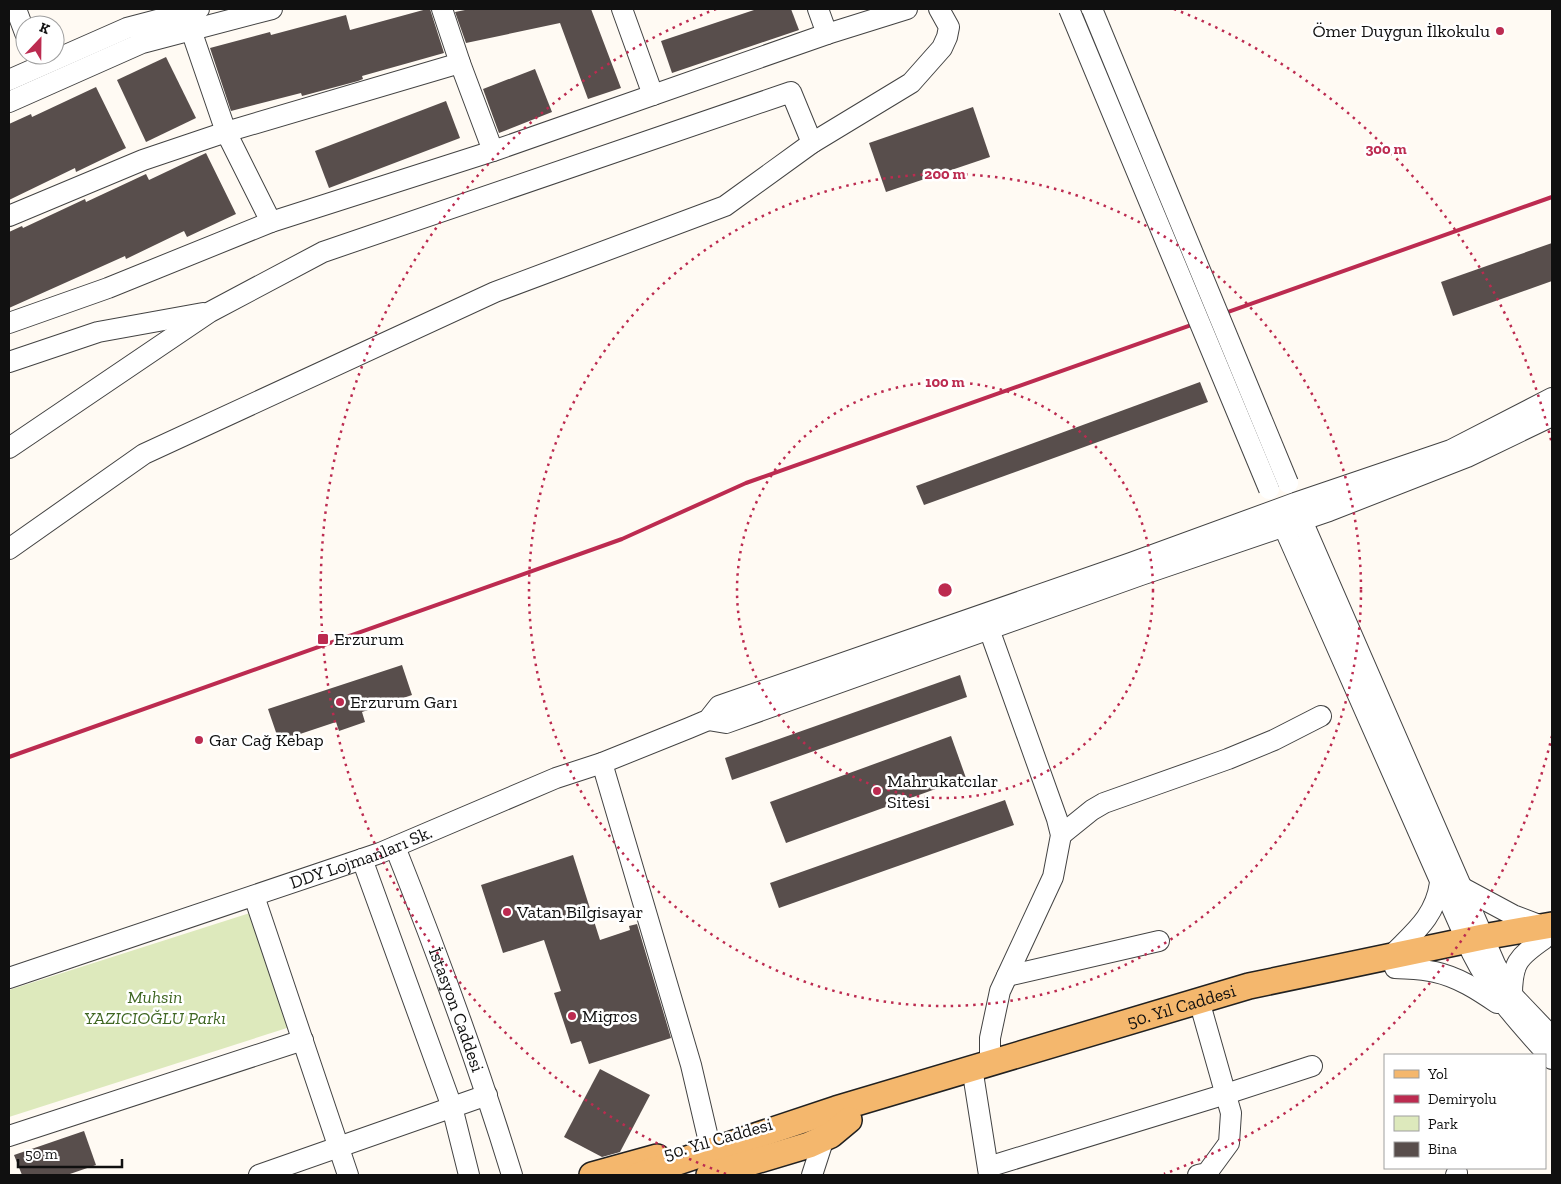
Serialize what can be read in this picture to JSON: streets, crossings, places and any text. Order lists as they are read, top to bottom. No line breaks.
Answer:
{"streets":{"main road":["50. Yıl Caddesi"],"street":["DDY Lojmanları Sk.","İstasyon Caddesi"]},"crossings":[["DDY Lojmanları Sk.","İstasyon Caddesi"]],"parks":["Muhsin YAZICIOĞLU Parkı"],"places":{"other":["Ömer Duygun İlkokulu","Erzurum Garı","Gar Cağ Kebap","Mahrukatcılar Sitesi","Vatan Bilgisayar","Migros"],"transit":["Erzurum"]},"legend":["Yol","Demiryolu","Park","Bina"],"scale_bar":"50 m","north":"top","rings":["300 m","200 m","100 m"]}
